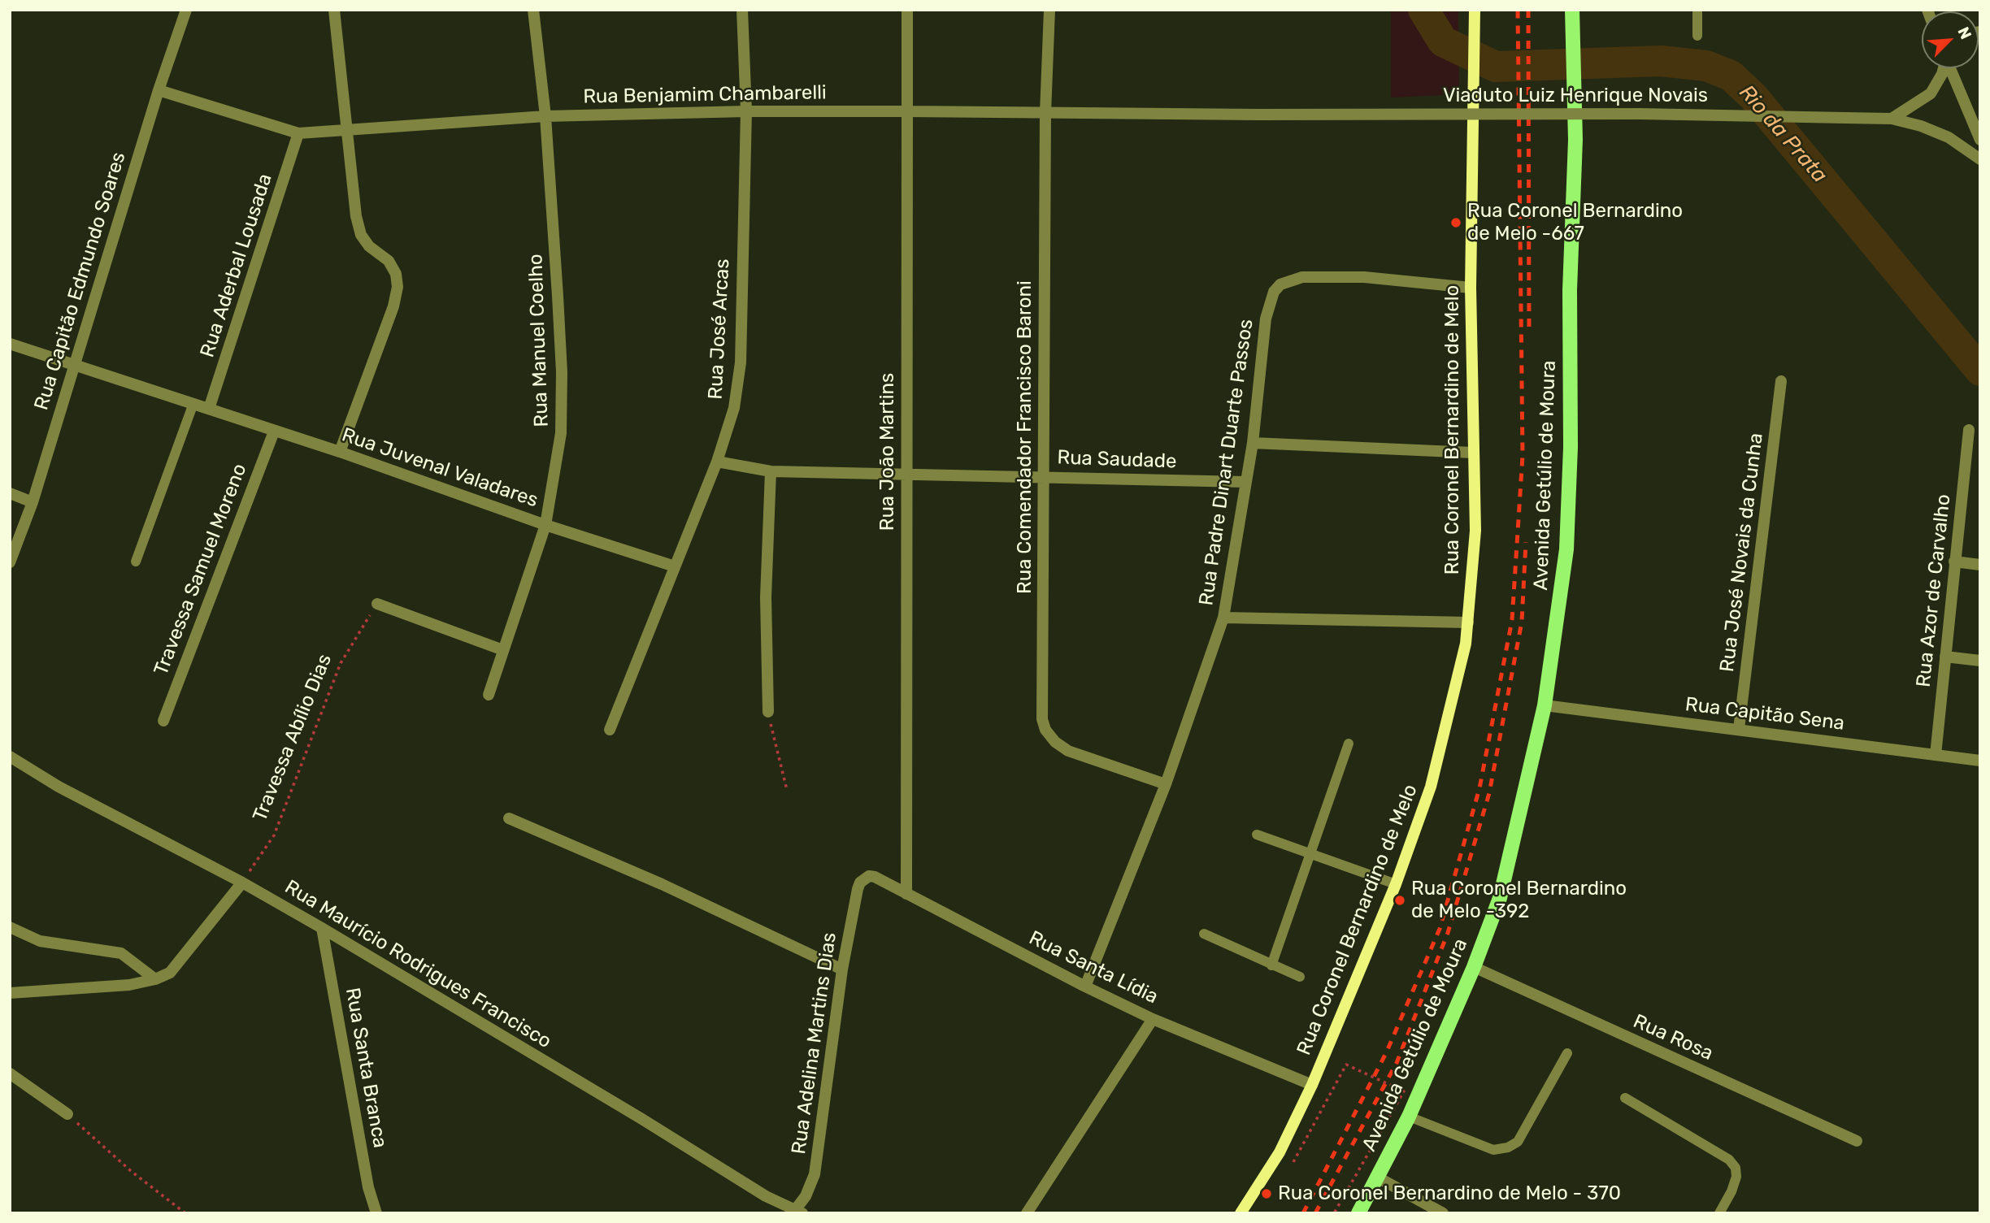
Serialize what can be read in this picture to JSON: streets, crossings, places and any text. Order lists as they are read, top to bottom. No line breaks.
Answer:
{"streets":{"main road":["Rua Coronel Bernardino de Melo","Avenida Getúlio de Moura"],"street":["Rua Benjamim Chambarelli","Viaduto Luiz Henrique Novais","Rua Aderbal Lousada","Rua Capitão Edmundo Soares","Rua José Arcas","Rua Manuel Coelho","Rua Comendador Francisco Baroni","Rua João Martins","Rua Saudade","Rua Padre Dinart Duarte Passos","Rua Juvenal Valadares","Rua José Novais da Cunha","Travessa Samuel Moreno","Rua Azor de Carvalho","Rua Capitão Sena","Rua Maurício Rodrigues Francisco","Rua Santa Lídia","Rua Rosa","Rua Adelina Martins Dias","Rua Santa Branca"],"path":["Travessa Abílio Dias"]},"crossings":[["Rua Benjamim Chambarelli","Viaduto Luiz Henrique Novais"],["Rua Benjamim Chambarelli","Rua Aderbal Lousada"],["Rua Benjamim Chambarelli","Rua Capitão Edmundo Soares"],["Rua Benjamim Chambarelli","Rua José Arcas"],["Rua Benjamim Chambarelli","Rua Manuel Coelho"],["Rua Benjamim Chambarelli","Rua Comendador Francisco Baroni"],["Rua Benjamim Chambarelli","Rua João Martins"],["Rua Aderbal Lousada","Rua Juvenal Valadares"],["Rua Capitão Edmundo Soares","Rua Juvenal Valadares"],["Rua José Arcas","Rua Saudade"],["Rua José Arcas","Rua Juvenal Valadares"],["Rua Manuel Coelho","Rua Juvenal Valadares"],["Rua Coronel Bernardino de Melo","Rua Padre Dinart Duarte Passos"],["Rua Coronel Bernardino de Melo","Rua Santa Lídia"],["Rua Comendador Francisco Baroni","Rua Saudade"],["Rua Comendador Francisco Baroni","Rua Padre Dinart Duarte Passos"],["Rua João Martins","Rua Saudade"],["Rua João Martins","Rua Santa Lídia"],["Rua Saudade","Rua Padre Dinart Duarte Passos"],["Rua Padre Dinart Duarte Passos","Rua Santa Lídia"],["Rua Juvenal Valadares","Travessa Samuel Moreno"],["Avenida Getúlio de Moura","Rua Capitão Sena"],["Avenida Getúlio de Moura","Rua Rosa"],["Rua José Novais da Cunha","Rua Capitão Sena"],["Rua Azor de Carvalho","Rua Capitão Sena"],["Travessa Abílio Dias","Rua Maurício Rodrigues Francisco"],["Rua Maurício Rodrigues Francisco","Rua Adelina Martins Dias"],["Rua Maurício Rodrigues Francisco","Rua Santa Branca"],["Rua Santa Lídia","Rua Adelina Martins Dias"]],"water":["Rio da Prata"],"places":["Rua Coronel Bernardino de Melo -667","Rua Coronel Bernardino de Melo -392","Rua Coronel Bernardino de Melo - 370"],"north":"top right"}
